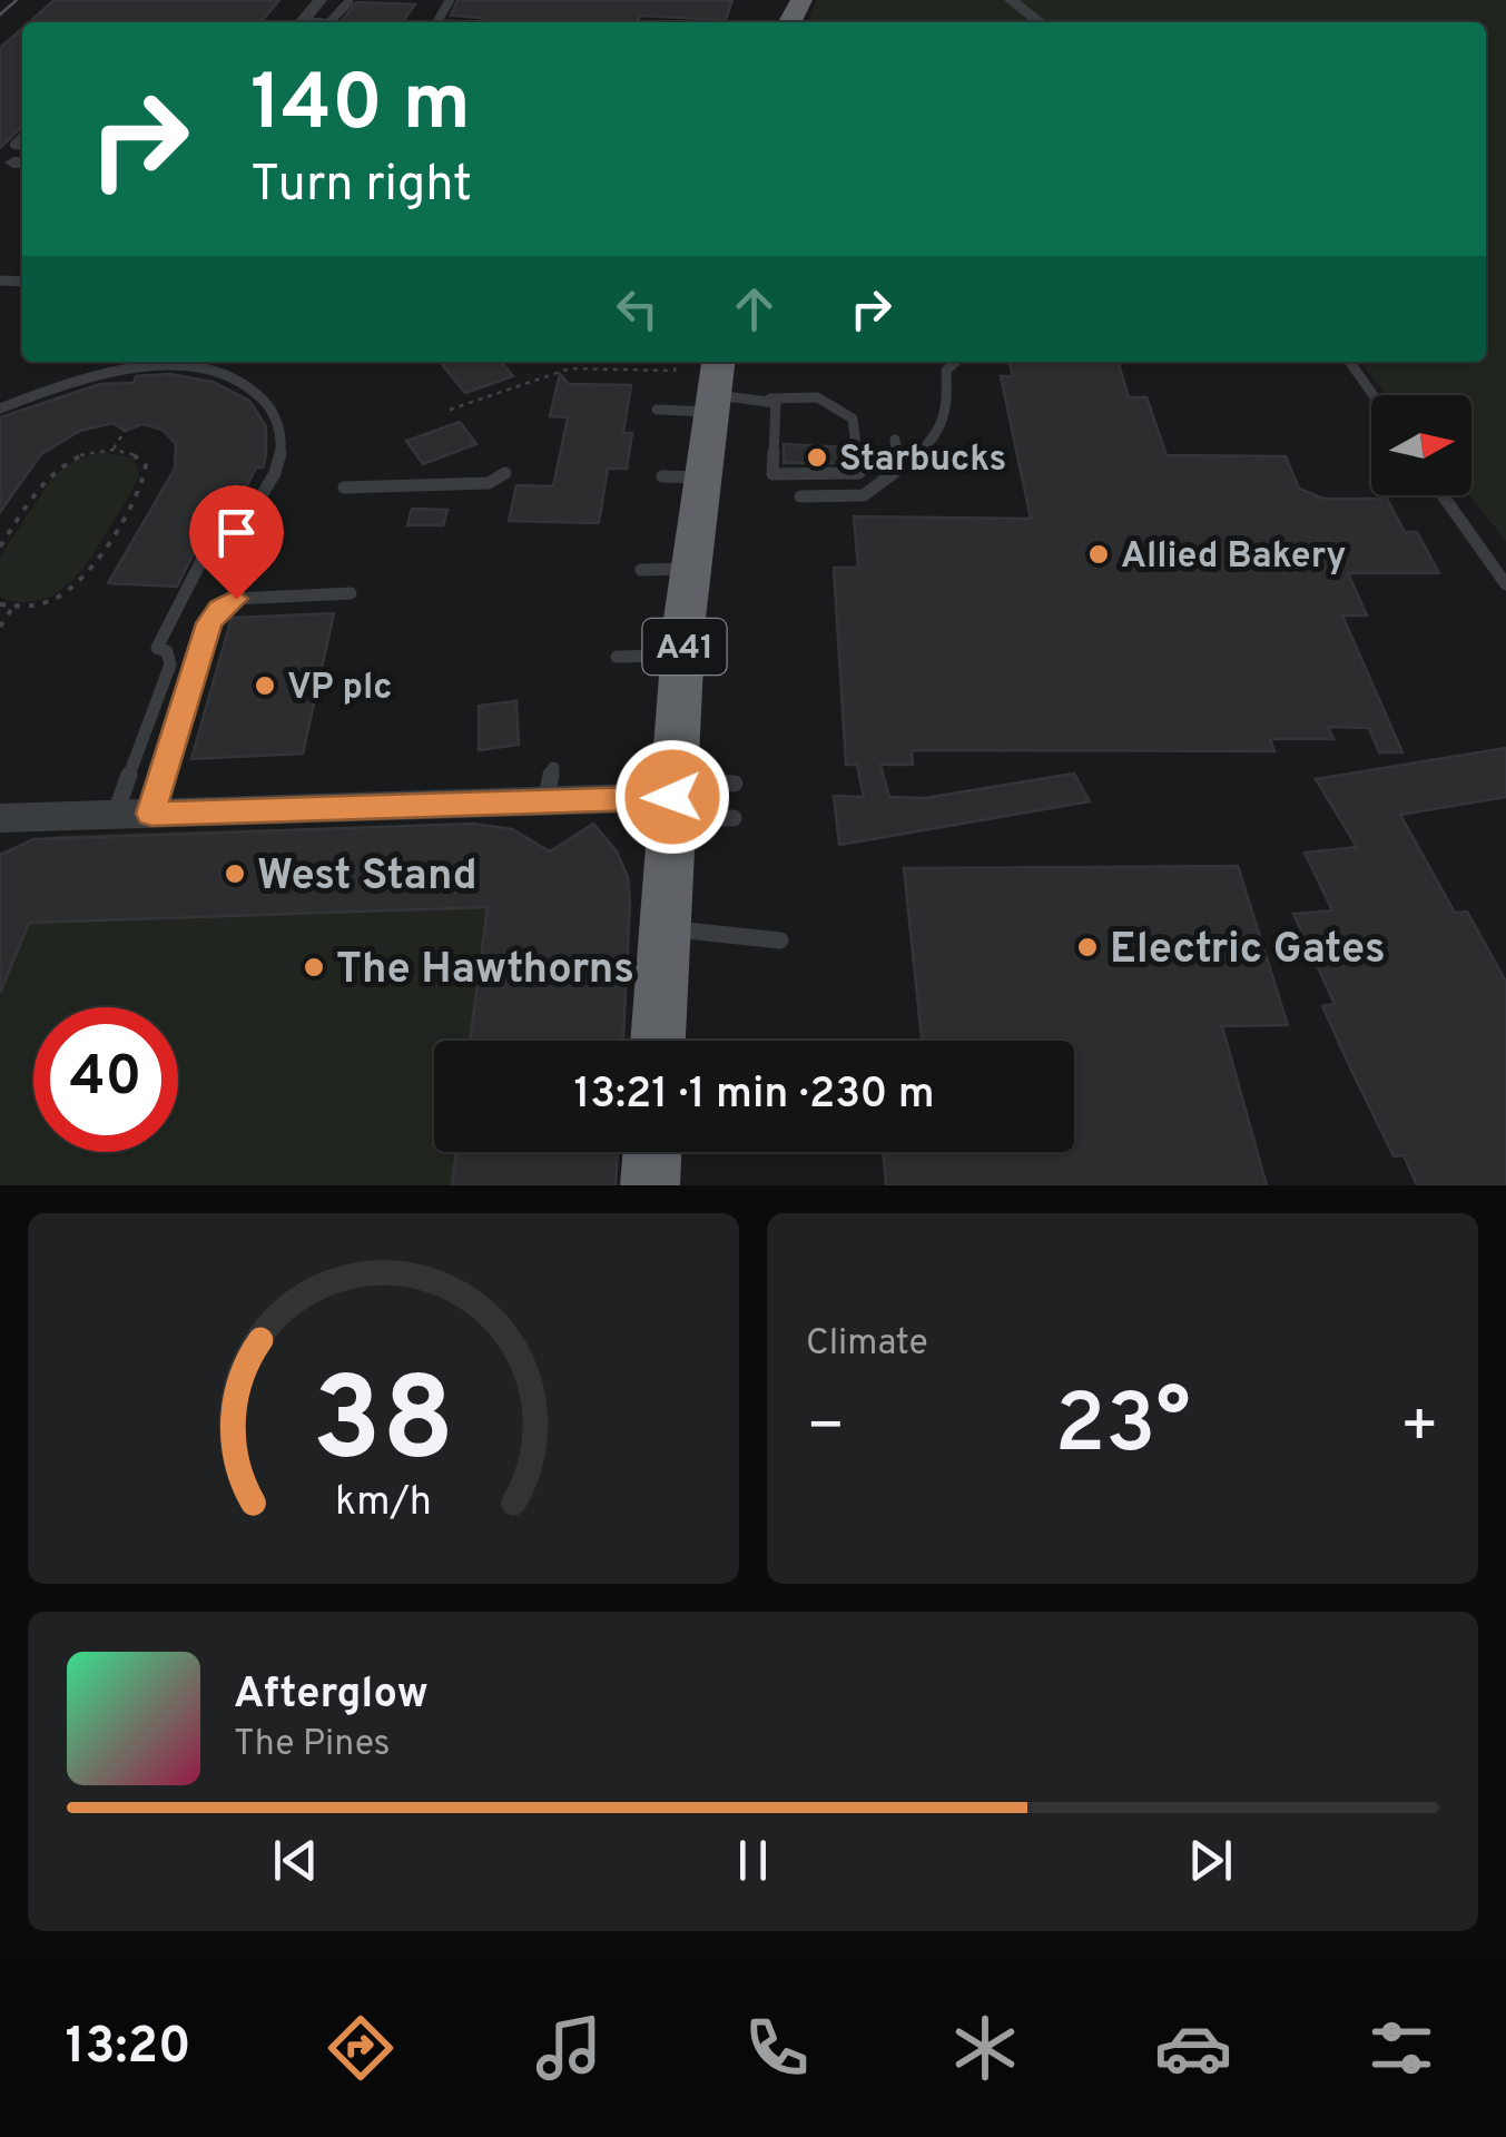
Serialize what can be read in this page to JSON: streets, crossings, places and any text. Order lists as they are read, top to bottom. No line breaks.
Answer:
{"streets":{"highway":["A41"]},"places":["Starbucks","Allied Bakery","VP plc","West Stand","Electric Gates","The Hawthorns"],"north":"right","page":{"turn":["140 m","Turn right"],"limit":"40","trip":"13:21 · 1 min · 230 m","tile":"Climate","heat":["−","23°","+"],"song":["Afterglow","The Pines"],"tabs":"13:20","gauge":["38","km/h"]}}
